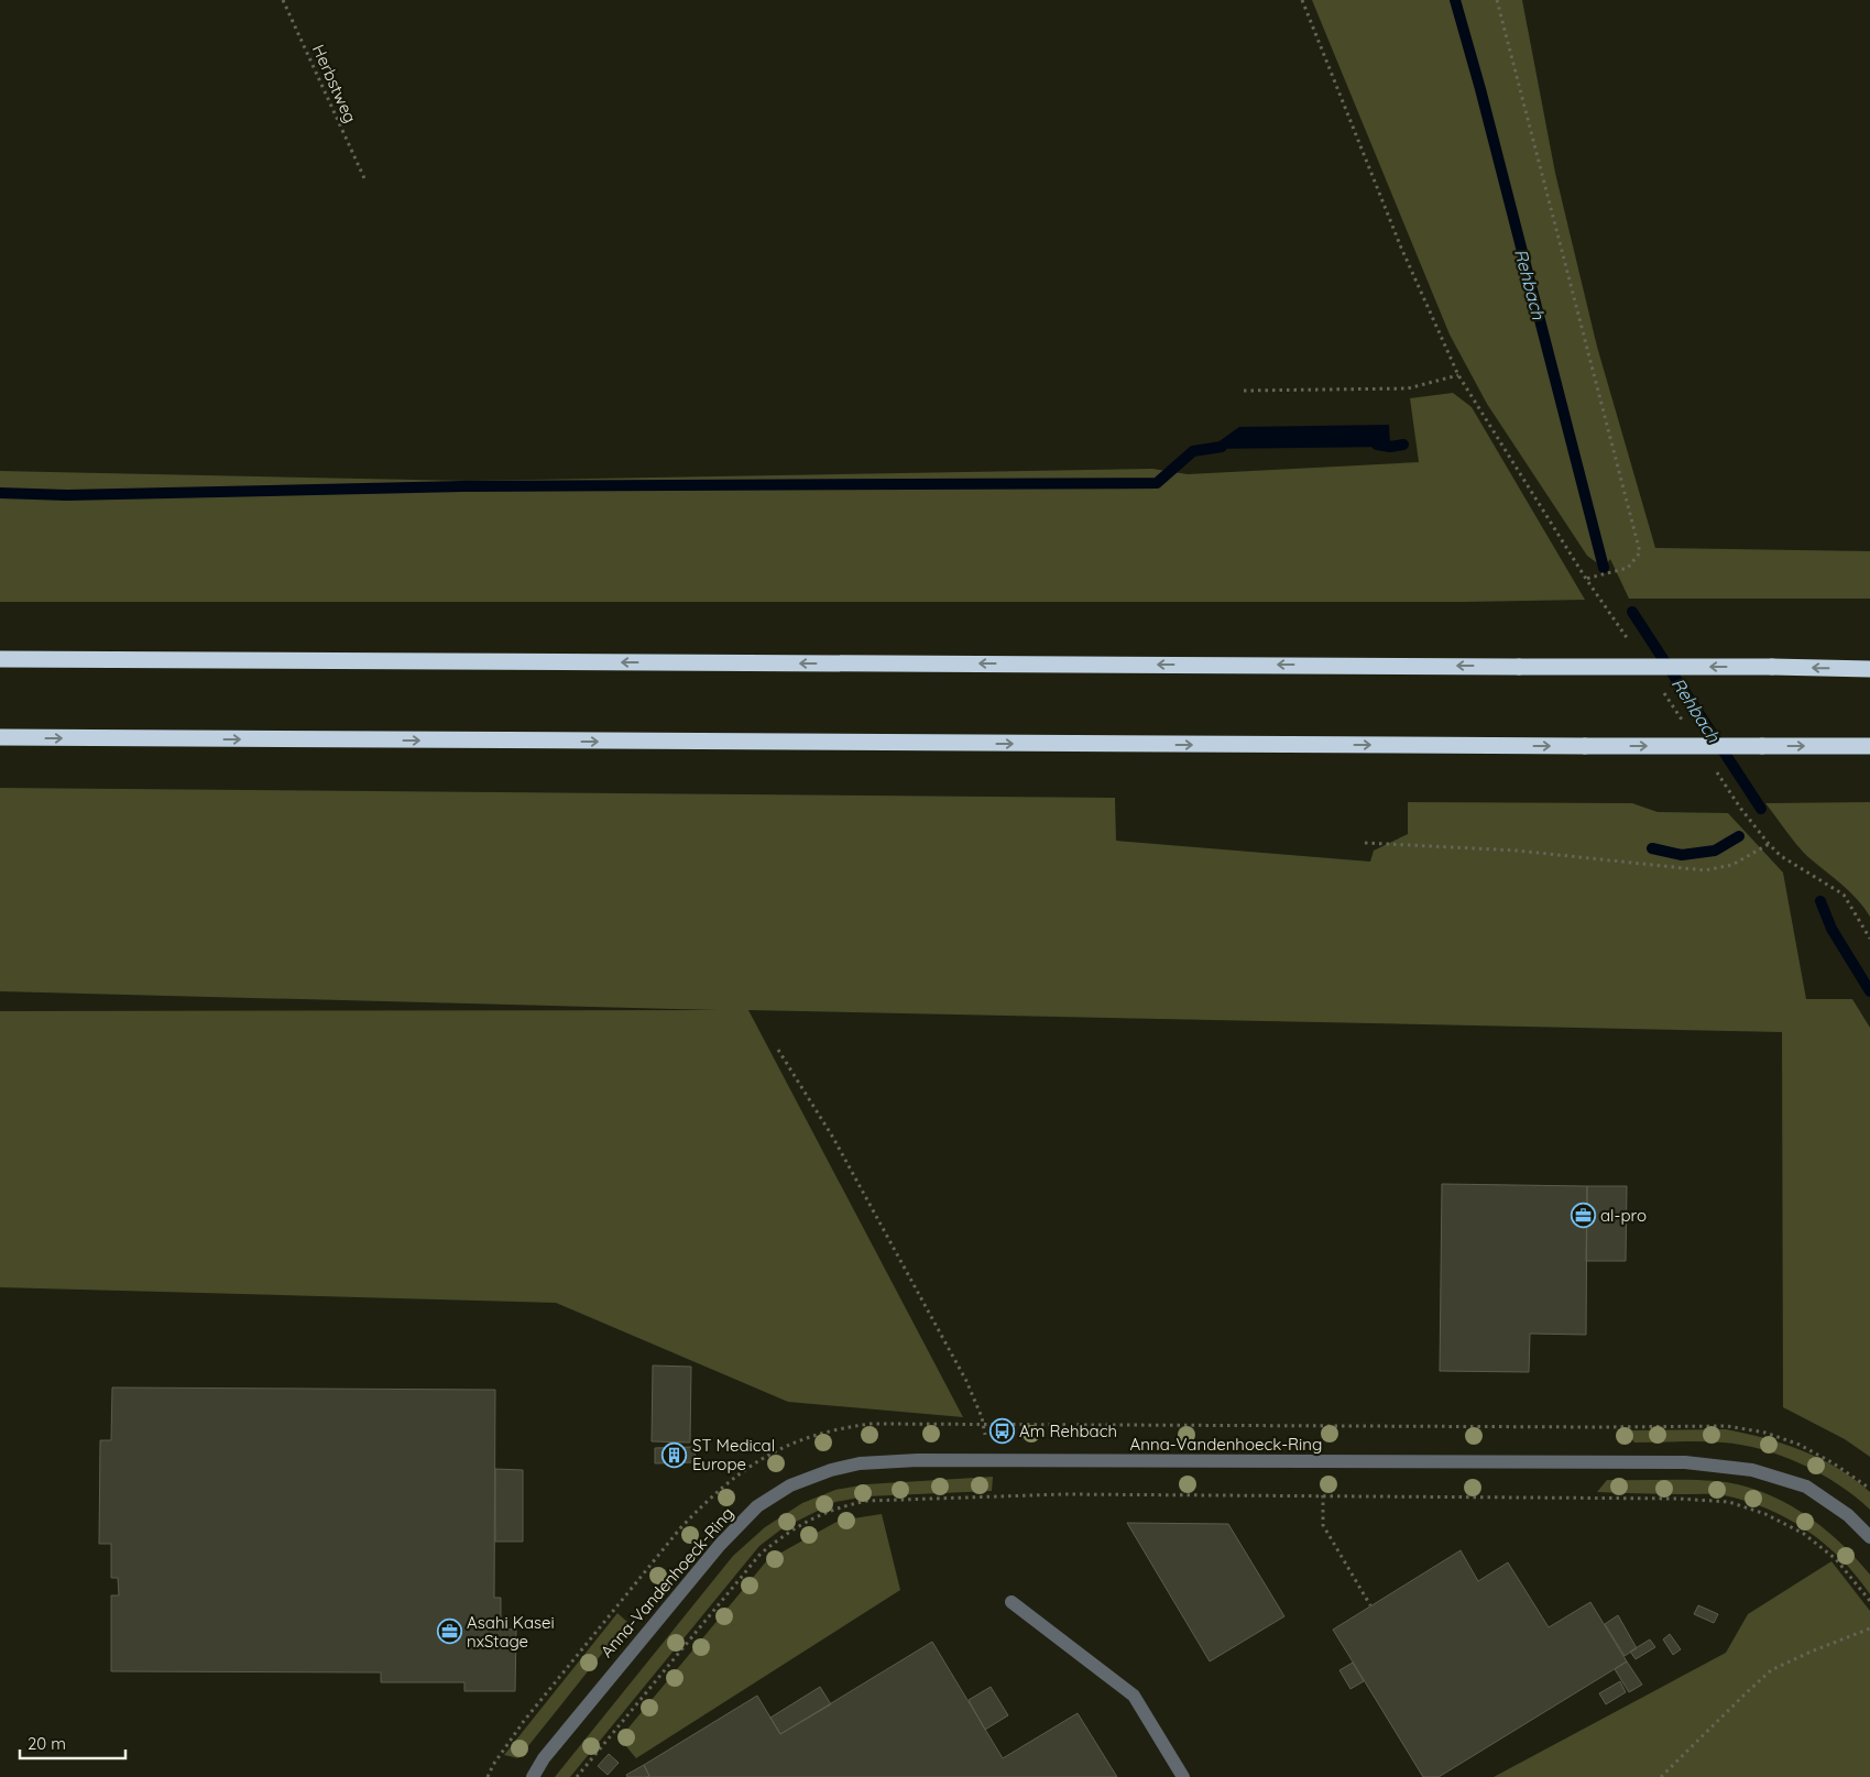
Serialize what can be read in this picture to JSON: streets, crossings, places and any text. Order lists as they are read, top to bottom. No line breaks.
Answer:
{"streets":{"street":["Anna-Vandenhoeck-Ring"],"path":["Herbstweg"]},"water":["Rehbach"],"places":{"office":["al-pro","Asahi Kasei nxStage"],"bus stop":["Am Rehbach"],"building":["ST Medical Europe"]},"scale_bar":"20 m"}
